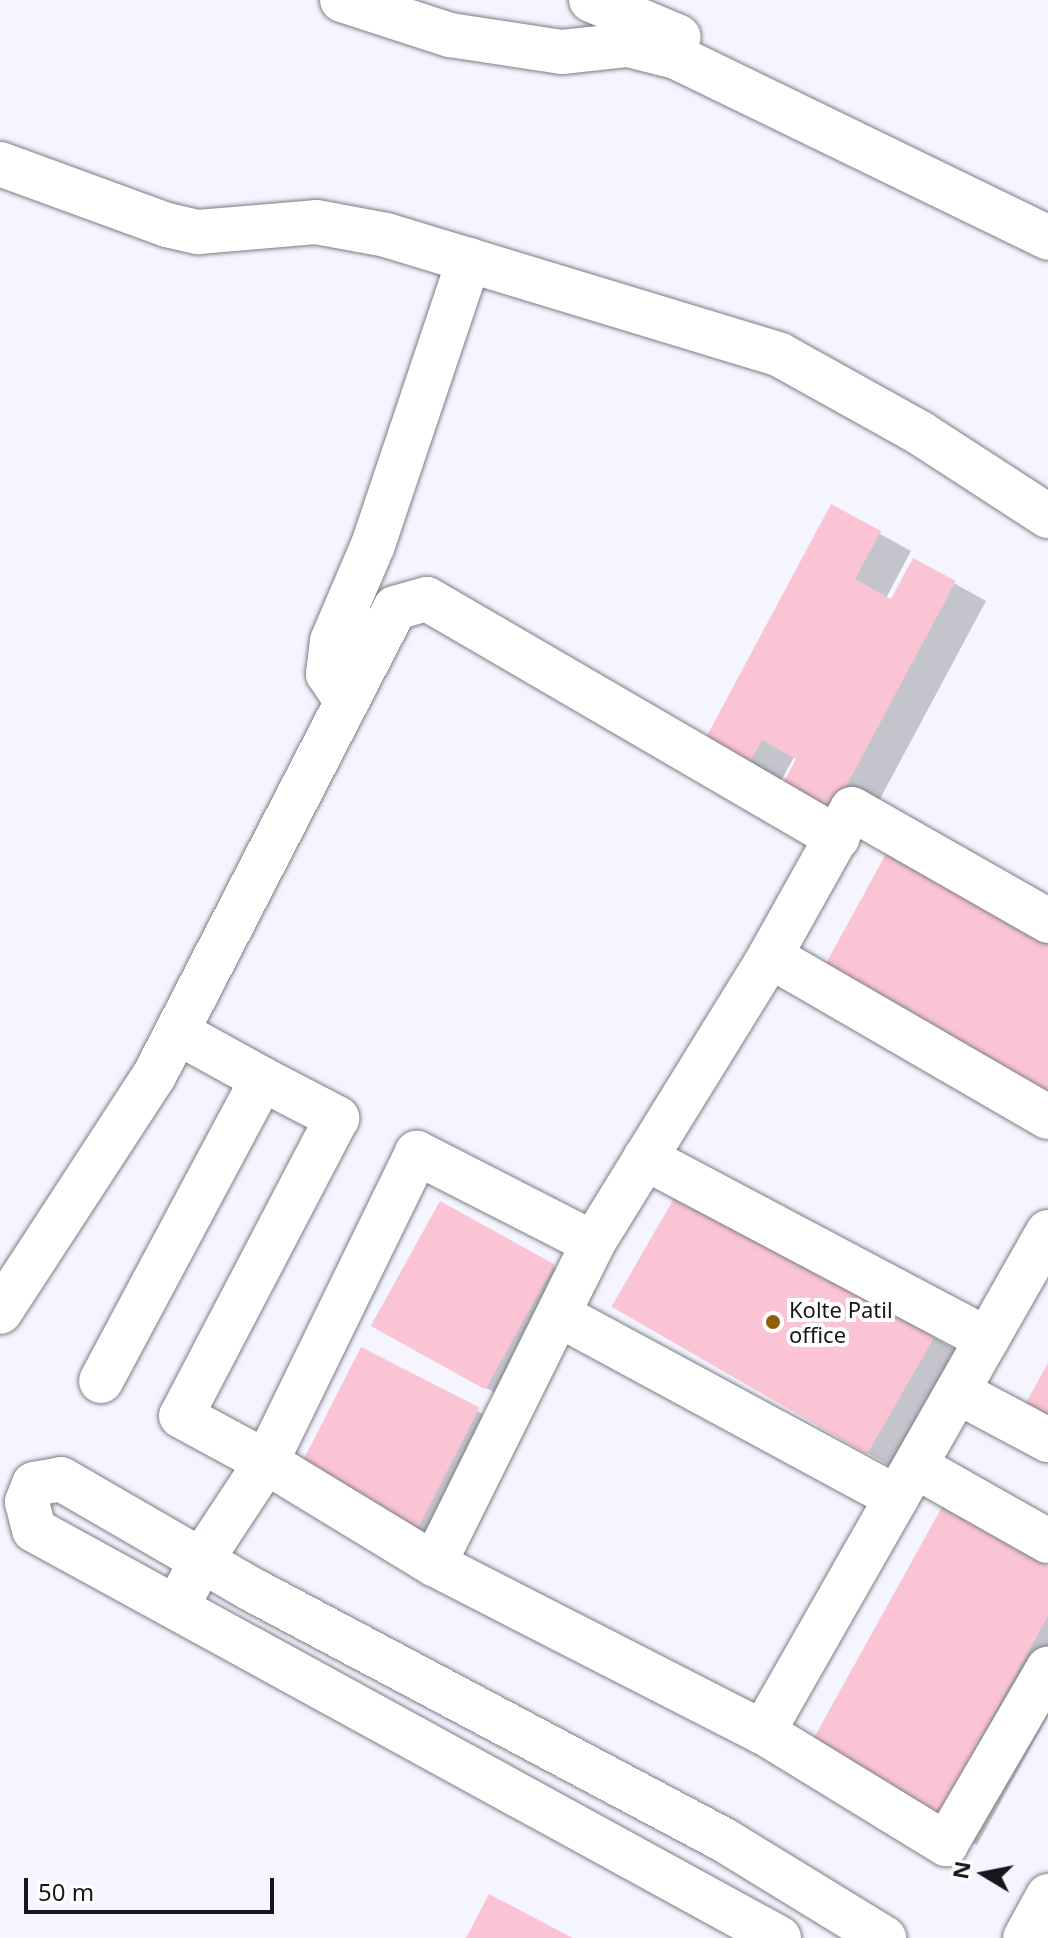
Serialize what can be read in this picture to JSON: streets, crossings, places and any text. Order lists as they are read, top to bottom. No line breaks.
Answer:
{"places":["Kolte Patil office"],"scale_bar":"50 m","north":"left"}
